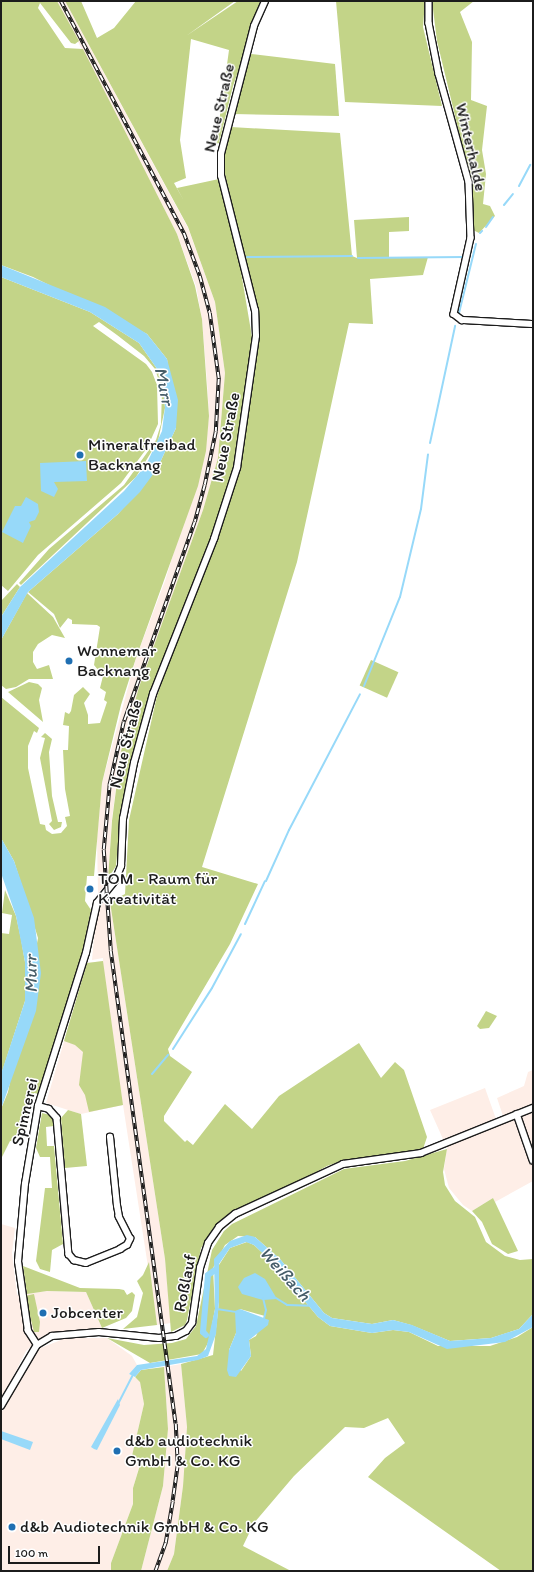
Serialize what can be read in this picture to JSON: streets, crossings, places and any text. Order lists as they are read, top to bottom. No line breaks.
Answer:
{"streets":{"street":["Neue Straße","Winterhalde","Spinnerei","Roßlauf"]},"crossings":[["Neue Straße","Spinnerei"],["Spinnerei","Roßlauf"]],"water":["Murr","Weißach"],"places":["Mineralfreibad Backnang","Wonnemar Backnang","TOM - Raum für Kreativität","Jobcenter","d&b audiotechnik GmbH & Co. KG","d&b Audiotechnik GmbH & Co. KG"],"scale_bar":"100 m"}
